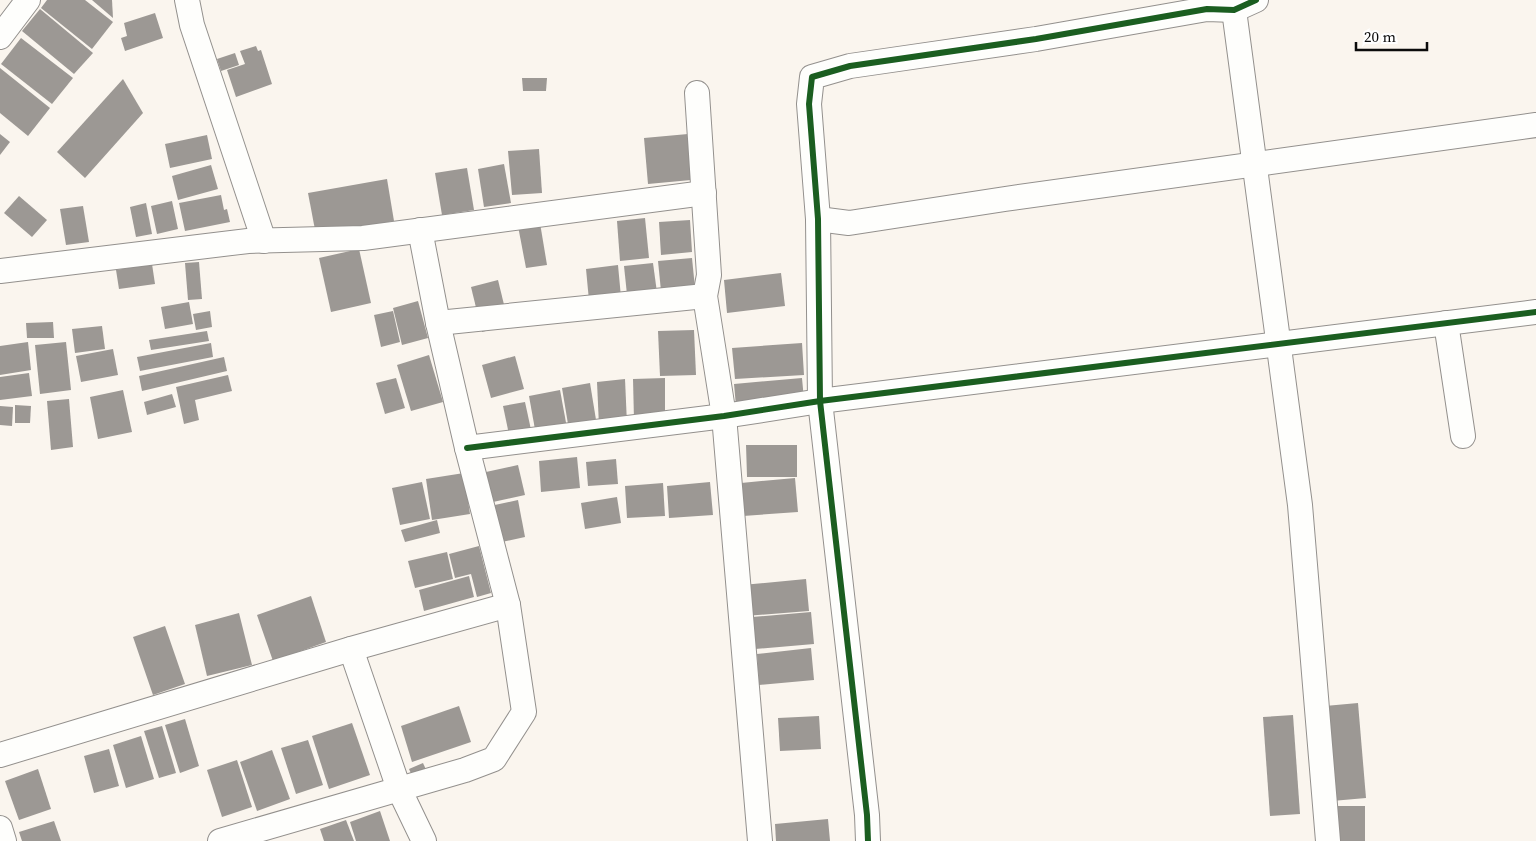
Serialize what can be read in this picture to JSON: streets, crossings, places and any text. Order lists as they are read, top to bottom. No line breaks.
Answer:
{"scale_bar":"20 m"}
